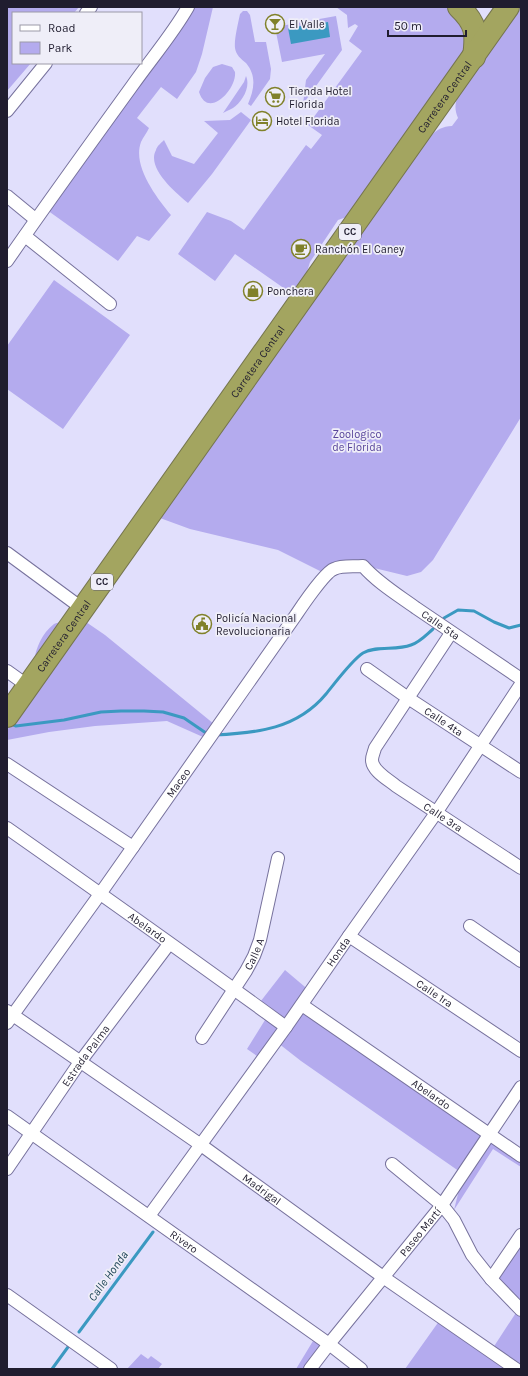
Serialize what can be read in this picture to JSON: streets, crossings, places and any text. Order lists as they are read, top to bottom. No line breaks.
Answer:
{"streets":{"highway":["Carretera Central","CC"],"street":["Calle 5ta","Calle 4ta","Maceo","Calle 3ra","Abelardo","Honda","Calle A","Calle 1ra","Estrada Palma","Madrigal","Paseo Martí","Rivero"]},"crossings":[["Calle 5ta","Maceo"],["Calle 4ta","Calle 3ra"],["Calle 4ta","Honda"],["Maceo","Abelardo"],["Maceo","Madrigal"],["Calle 3ra","Honda"],["Abelardo","Honda"],["Abelardo","Calle A"],["Abelardo","Estrada Palma"],["Abelardo","Paseo Martí"],["Honda","Calle 1ra"],["Honda","Madrigal"],["Honda","Rivero"],["Estrada Palma","Madrigal"],["Estrada Palma","Rivero"],["Madrigal","Paseo Martí"],["Paseo Martí","Rivero"]],"water":["Calle Honda"],"parks":["Zoologico de Florida"],"places":{"bar":["El Valle"],"supermarket":["Tienda Hotel Florida"],"hotel":["Hotel Florida"],"cafe":["Ranchón El Caney"],"shop":["Ponchera"],"public building":["Policía Nacional Revolucionaria"]},"legend":["Road","Park"],"scale_bar":"50 m"}
